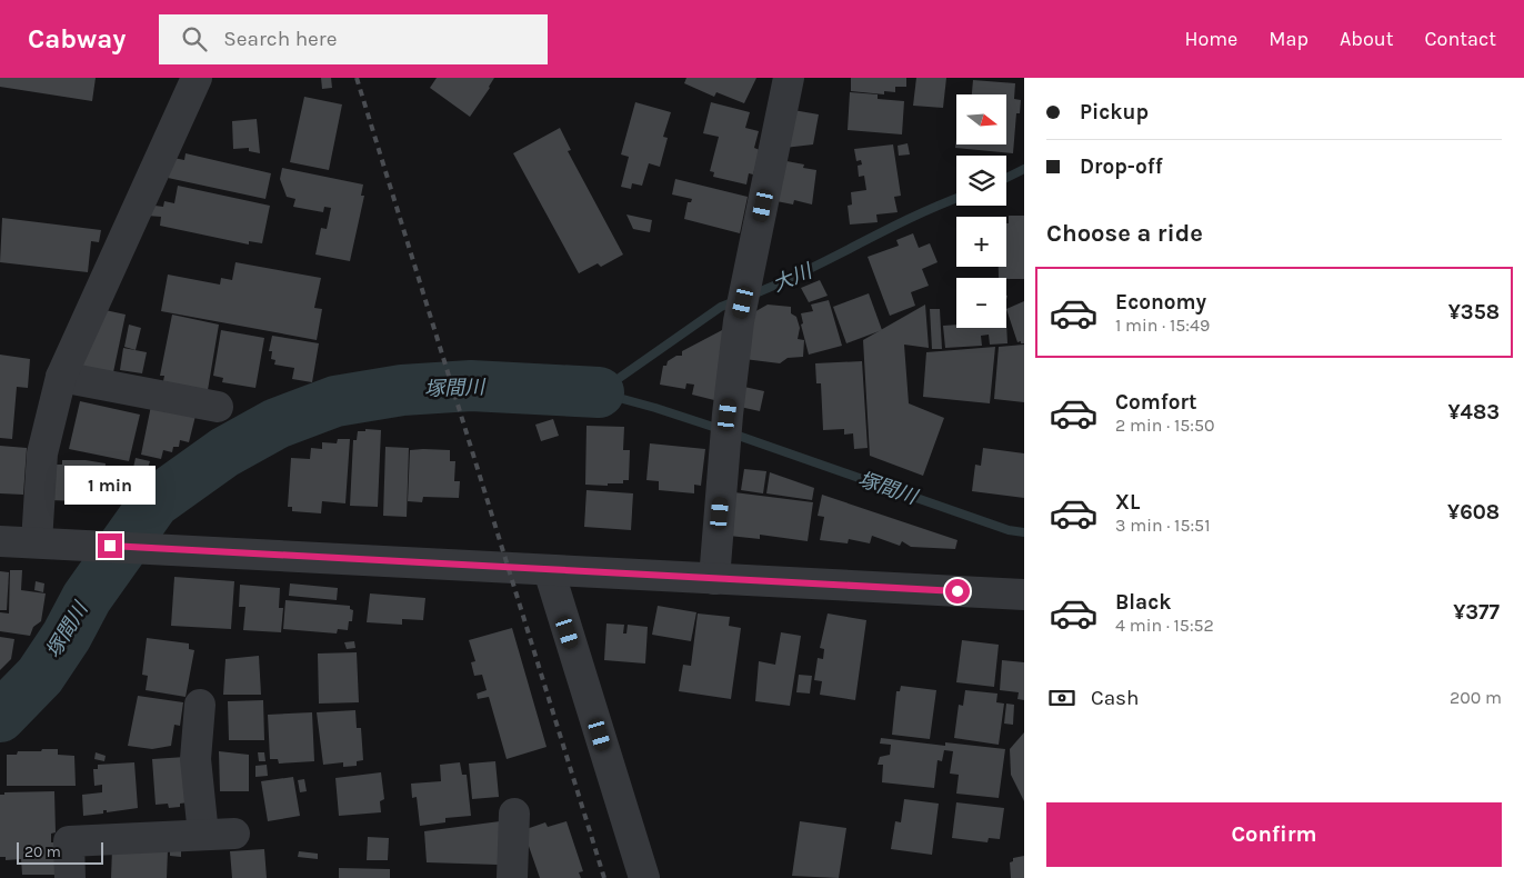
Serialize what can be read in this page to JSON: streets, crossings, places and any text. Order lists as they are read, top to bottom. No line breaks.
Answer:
{"water":["大川","塚間川"],"scale_bar":"20 m","north":"right","page":{"header":"Cabway","search":"Search here","nav":["Home","Map","About","Contact"],"banner":["Pickup","Drop-off"],"map_buttons":["+","−"],"heading":"Choose a ride","list":[{"name":"Economy","note":"1 min · 15:49","value":"¥358"},{"name":"Comfort","note":"2 min · 15:50","value":"¥483"},{"name":"XL","note":"3 min · 15:51","value":"¥608"},{"name":"Black","note":"4 min · 15:52","value":"¥377"}],"bubble":"1 min","pay":["Cash","200 m"],"buttons":"Confirm","scale":"20 m"}}
